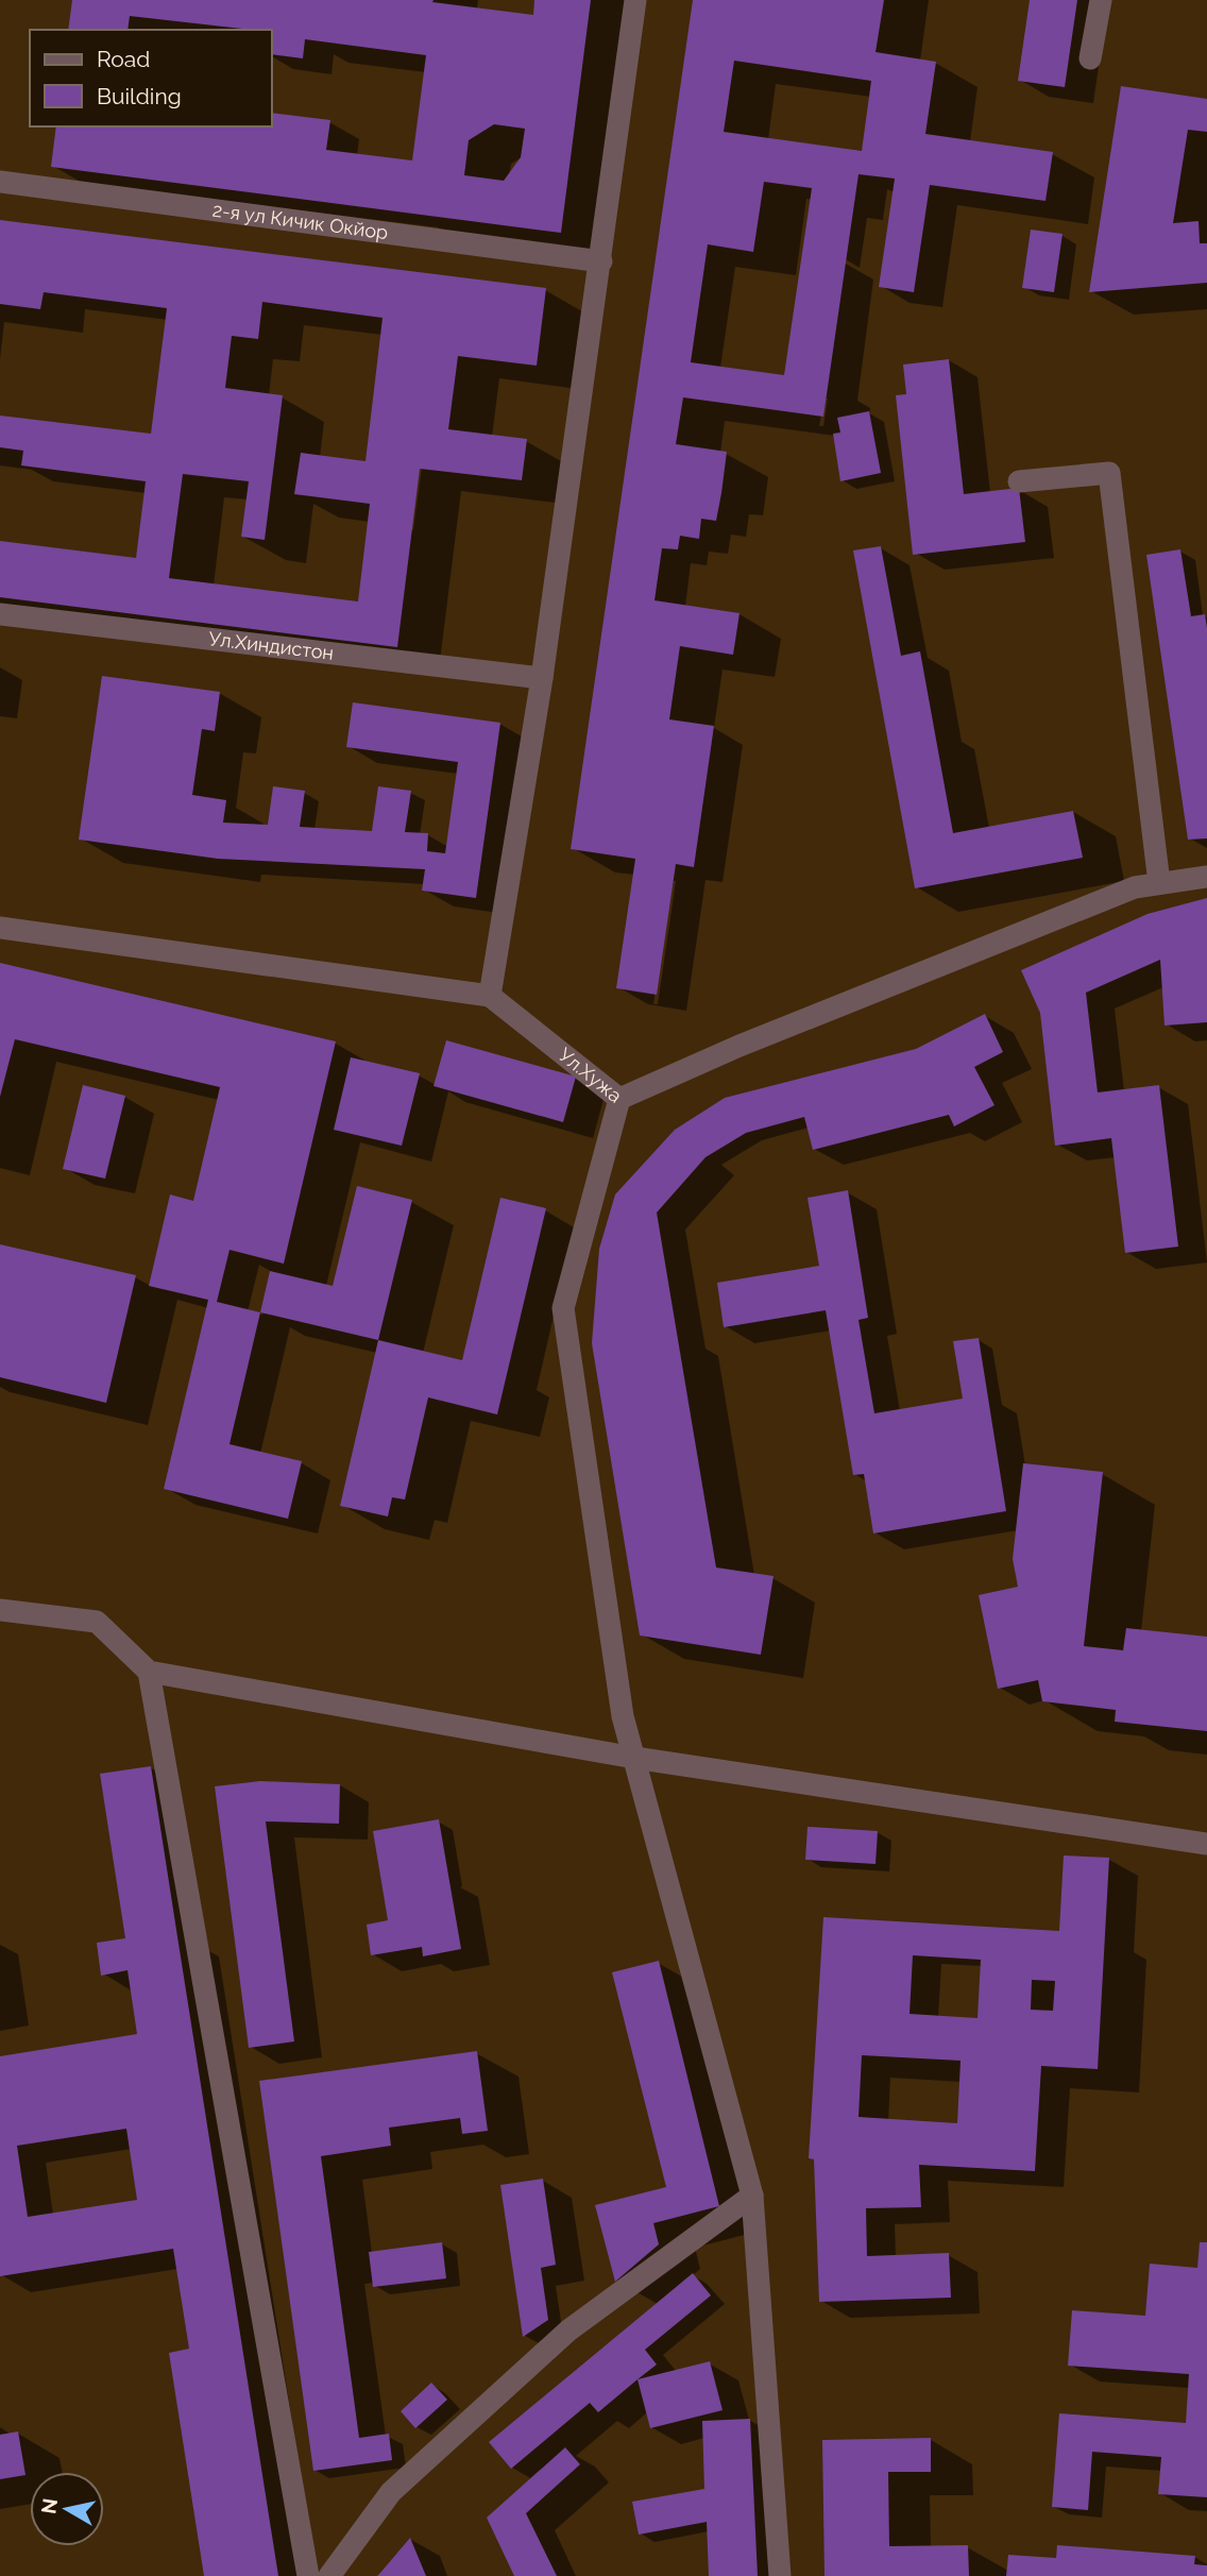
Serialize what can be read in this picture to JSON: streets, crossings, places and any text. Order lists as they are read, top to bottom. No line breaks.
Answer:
{"streets":{"street":["2-я ул Кичик Окйор","Ул.Хиндистон","Ул.Хужа"]},"legend":["Road","Building"],"north":"left"}
